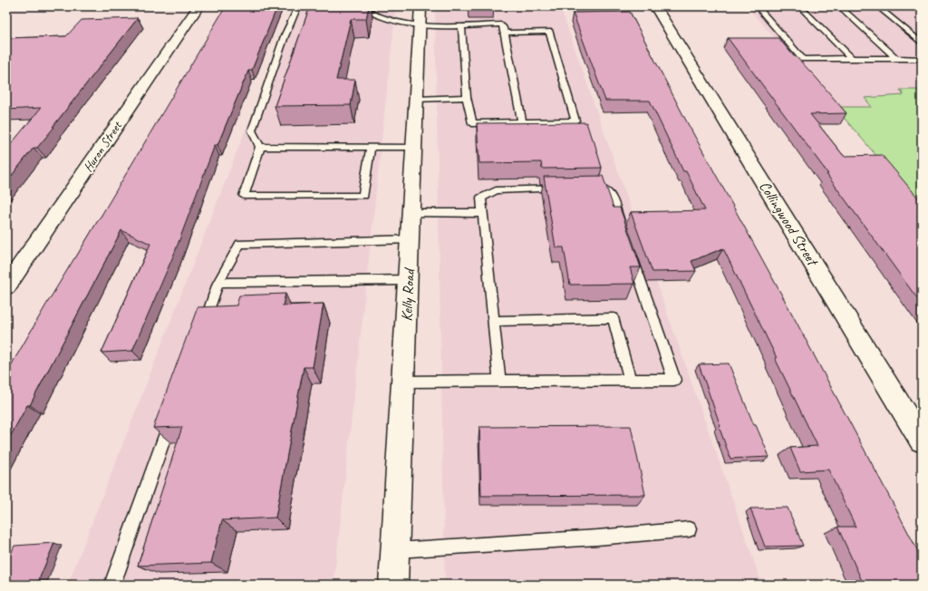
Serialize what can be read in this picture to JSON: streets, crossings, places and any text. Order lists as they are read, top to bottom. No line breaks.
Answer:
{"streets":{"street":["Huron Street","Collingwood Street","Kelly Road"]}}
